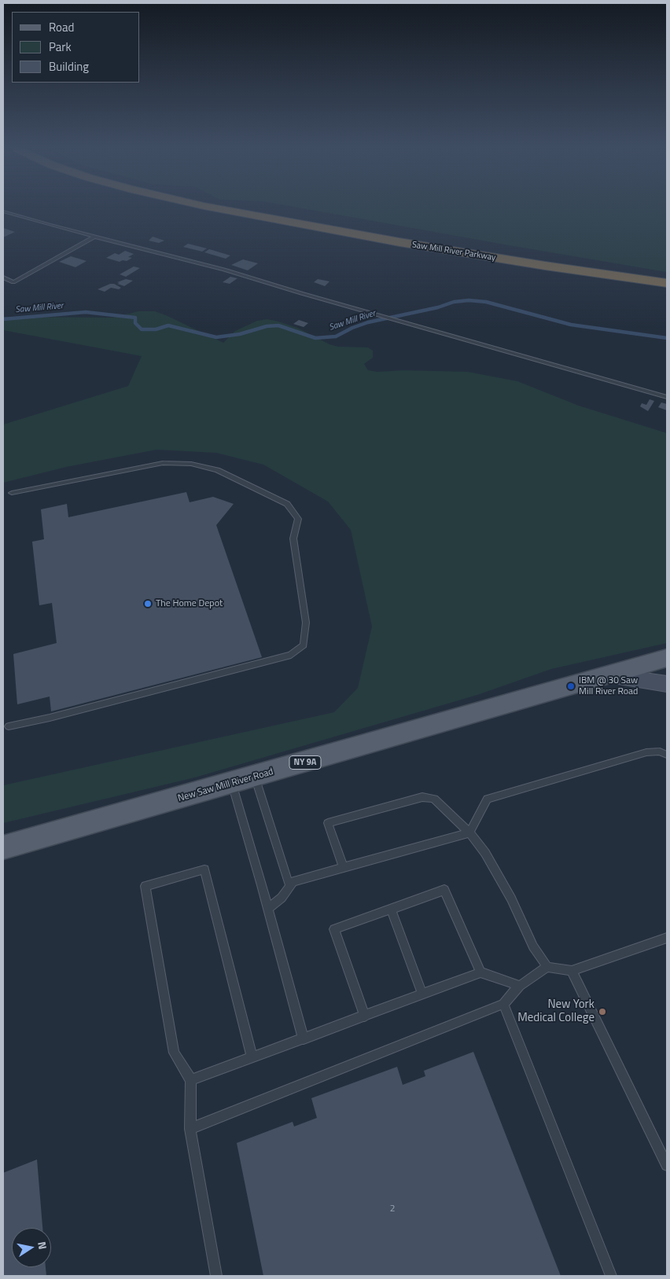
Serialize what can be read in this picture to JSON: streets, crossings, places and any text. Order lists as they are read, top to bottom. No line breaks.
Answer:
{"streets":{"highway":["Saw Mill River Parkway"],"main road":["NY 9A","New Saw Mill River Road"]},"crossings":[["NY 9A","New Saw Mill River Road"]],"water":["Saw Mill River"],"places":["The Home Depot","IBM @ 30 Saw Mill River Road","New York Medical College"],"house_numbers":["2"],"legend":["Road","Park","Building"],"north":"right"}
